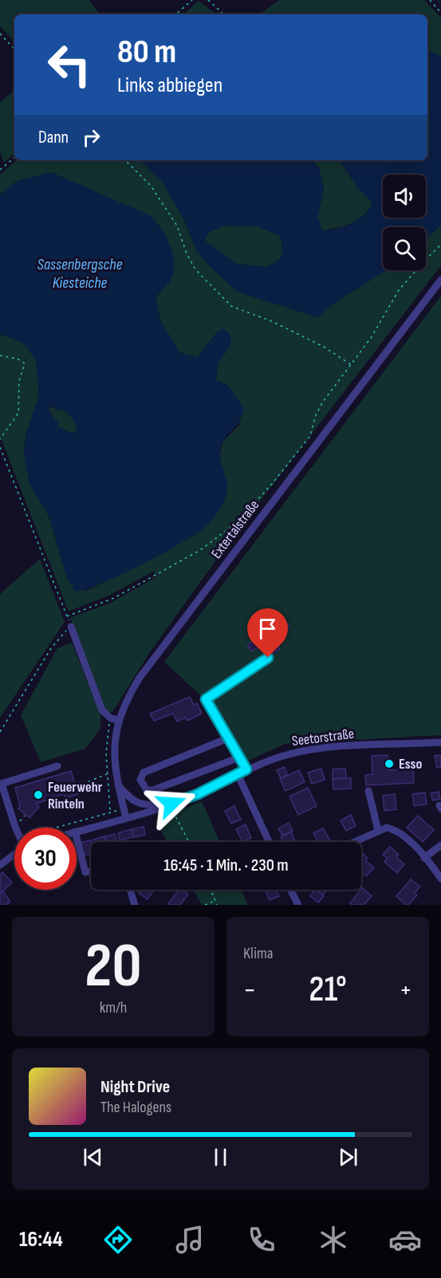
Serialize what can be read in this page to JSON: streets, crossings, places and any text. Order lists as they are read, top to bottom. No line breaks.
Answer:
{"streets":{"street":["Extertalstraße","Seetorstraße"]},"crossings":[["Extertalstraße","Seetorstraße"]],"water":["Sassenbergsche Kiesteiche"],"places":["Esso","Feuerwehr Rinteln"],"page":{"turn":["80 m","Links abbiegen"],"then":"Dann","limit":"30","trip":"16:45 · 1 Min. · 230 m","tile":[["20","km/h"],"Klima"],"heat":["−","21°","+"],"song":["Night Drive","The Halogens"],"tabs":"16:44"}}
